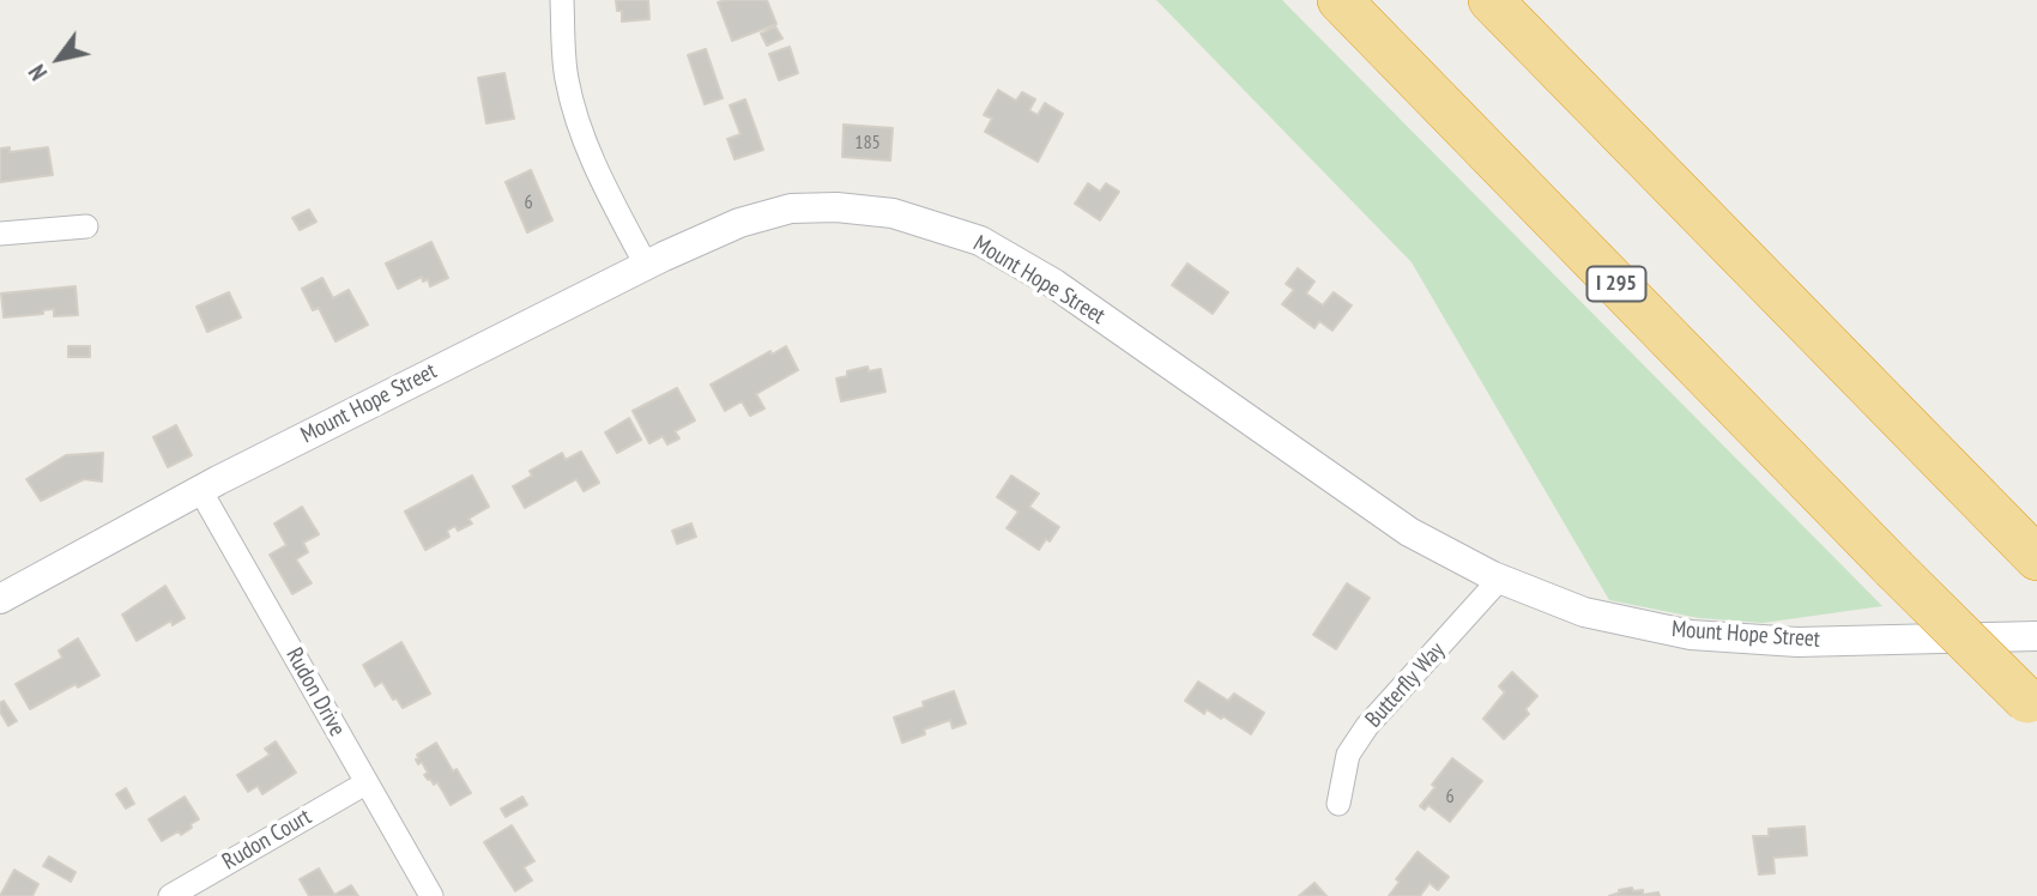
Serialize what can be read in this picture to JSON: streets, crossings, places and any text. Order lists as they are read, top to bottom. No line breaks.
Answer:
{"streets":{"highway":["I 295"],"street":["Mount Hope Street","Butterfly Way","Rudon Drive","Rudon Court"]},"crossings":[["Mount Hope Street","Butterfly Way"],["Mount Hope Street","Rudon Drive"],["Rudon Drive","Rudon Court"]],"house_numbers":["185","6","6"],"north":"bottom left"}
